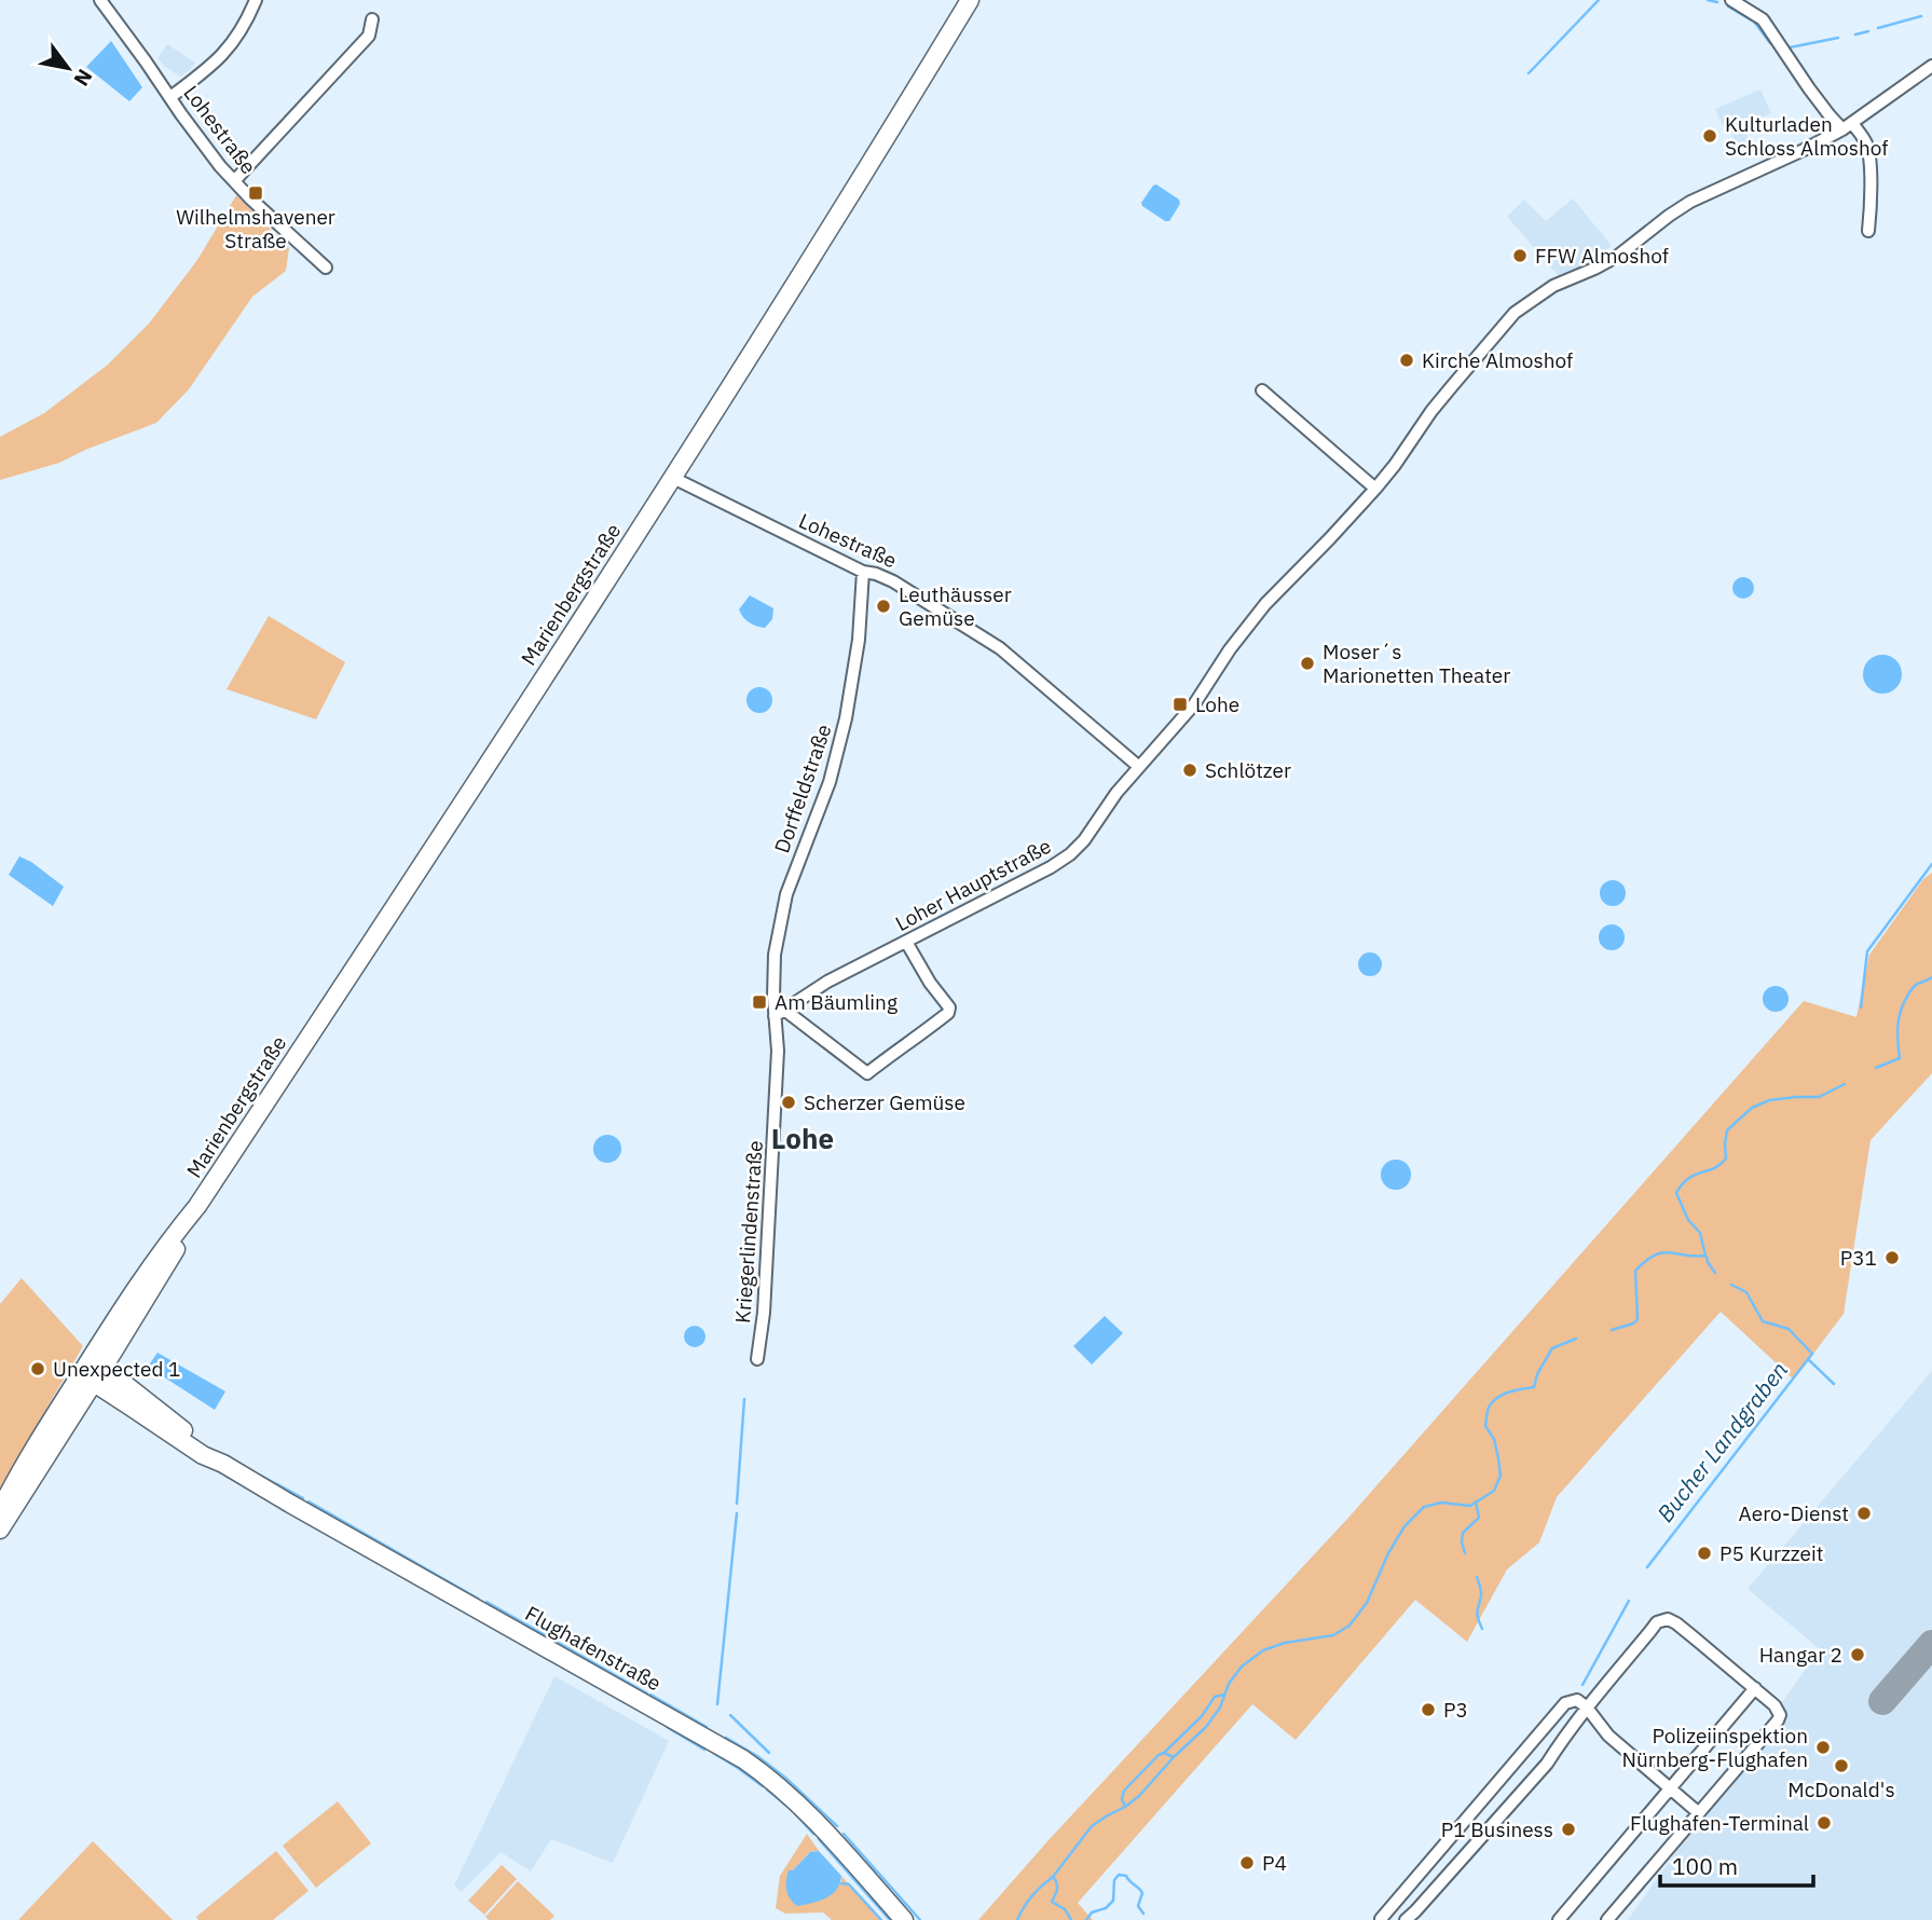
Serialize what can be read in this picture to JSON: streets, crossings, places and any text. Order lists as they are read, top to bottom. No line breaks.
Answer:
{"streets":{"main road":["Marienbergstraße","Flughafenstraße"],"street":["Lohestraße","Dorffeldstraße","Loher Hauptstraße","Kriegerlindenstraße"]},"crossings":[["Lohestraße","Marienbergstraße"],["Lohestraße","Dorffeldstraße"],["Lohestraße","Loher Hauptstraße"],["Marienbergstraße","Flughafenstraße"],["Dorffeldstraße","Loher Hauptstraße"],["Dorffeldstraße","Kriegerlindenstraße"],["Loher Hauptstraße","Kriegerlindenstraße"]],"districts":["Lohe"],"water":["Bucher Landgraben"],"places":{"other":["Kulturladen Schloss Almoshof","FFW Almoshof","Kirche Almoshof","Leuthäusser Gemüse","Moser´s Marionetten Theater","Schlötzer","Scherzer Gemüse","P31","Unexpected 1","Aero-Dienst","P5 Kurzzeit","Hangar 2","P3","Polizeiinspektion Nürnberg-Flughafen","McDonald's","Flughafen-Terminal","P1 Business","P4"],"transit":["Wilhelmshavener Straße","Lohe","Am Bäumling"]},"scale_bar":"100 m","north":"bottom right"}
